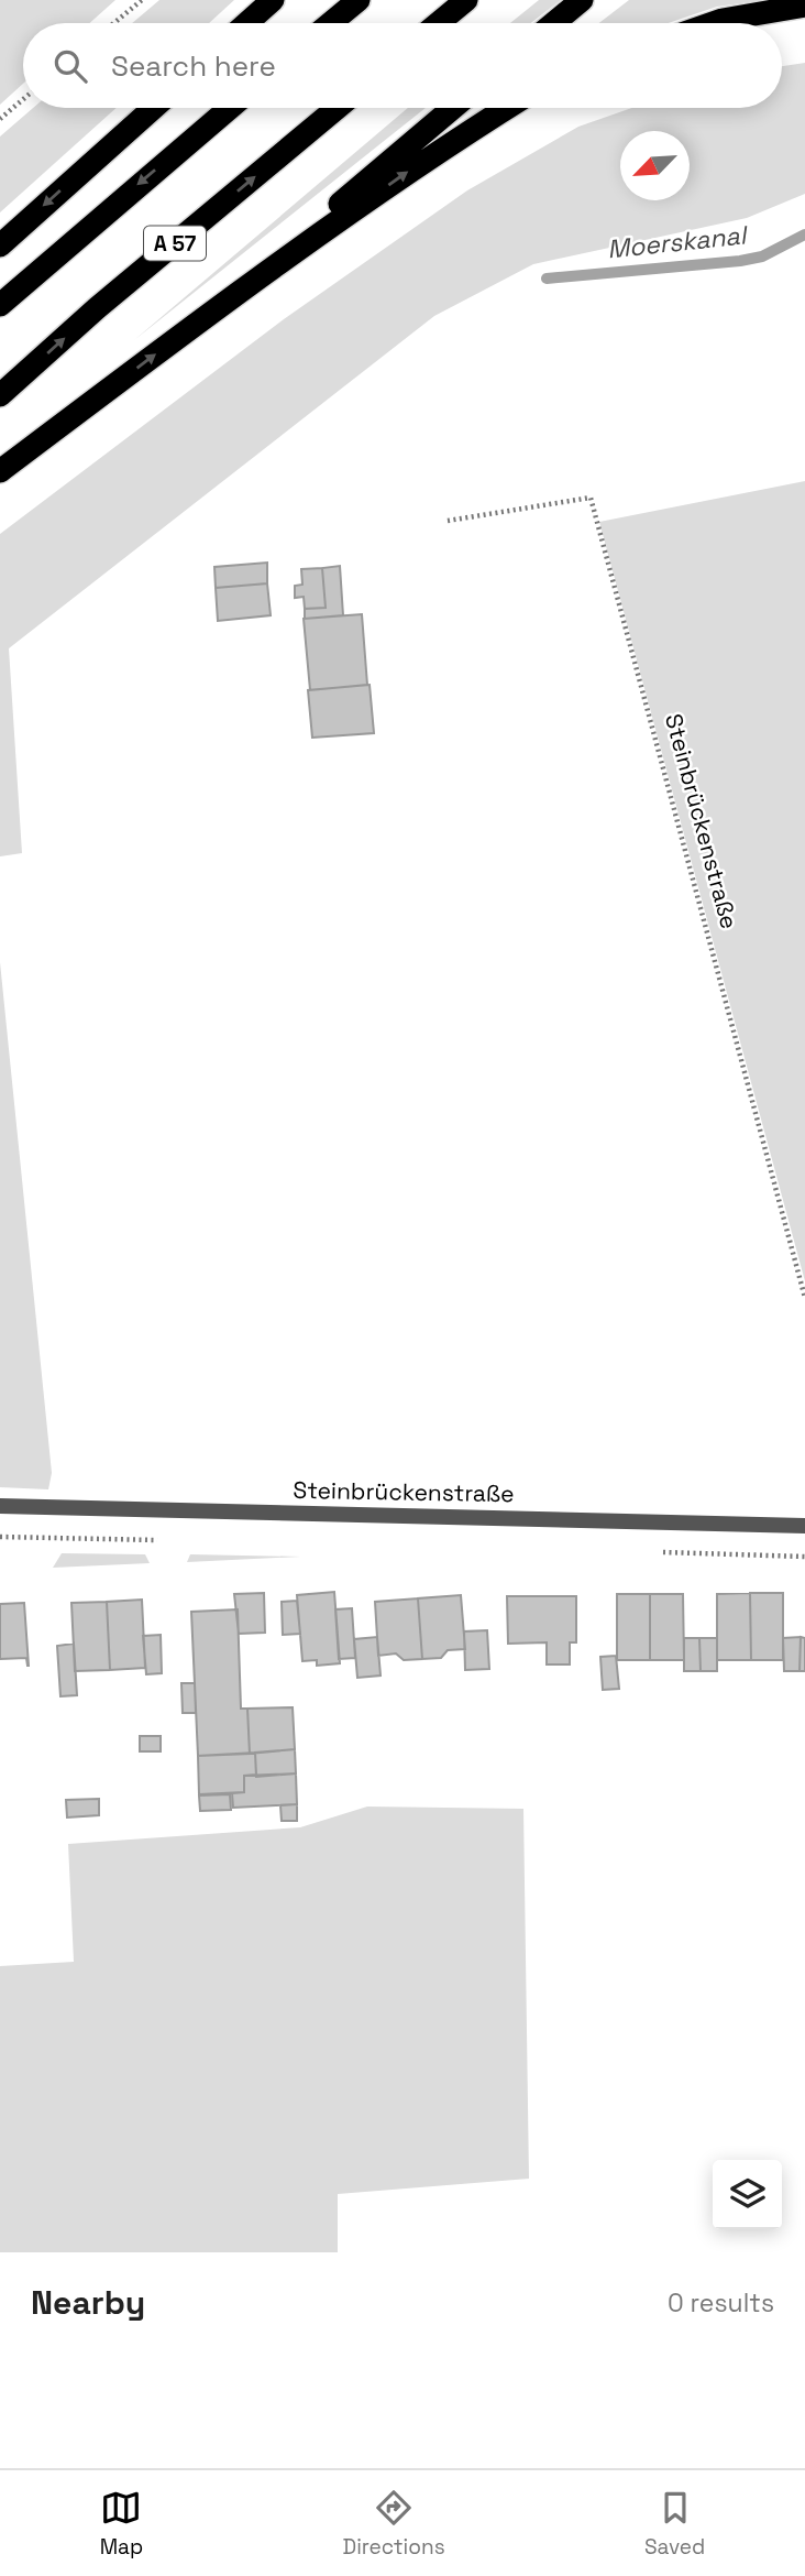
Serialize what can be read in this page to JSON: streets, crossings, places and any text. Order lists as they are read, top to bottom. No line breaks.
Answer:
{"streets":{"highway":["A 57"],"street":["Steinbrückenstraße"]},"water":["Moerskanal"],"north":"bottom left","page":{"search":"Search here","heading":["Nearby","0 results"],"nav":["Map","Directions","Saved"]}}
